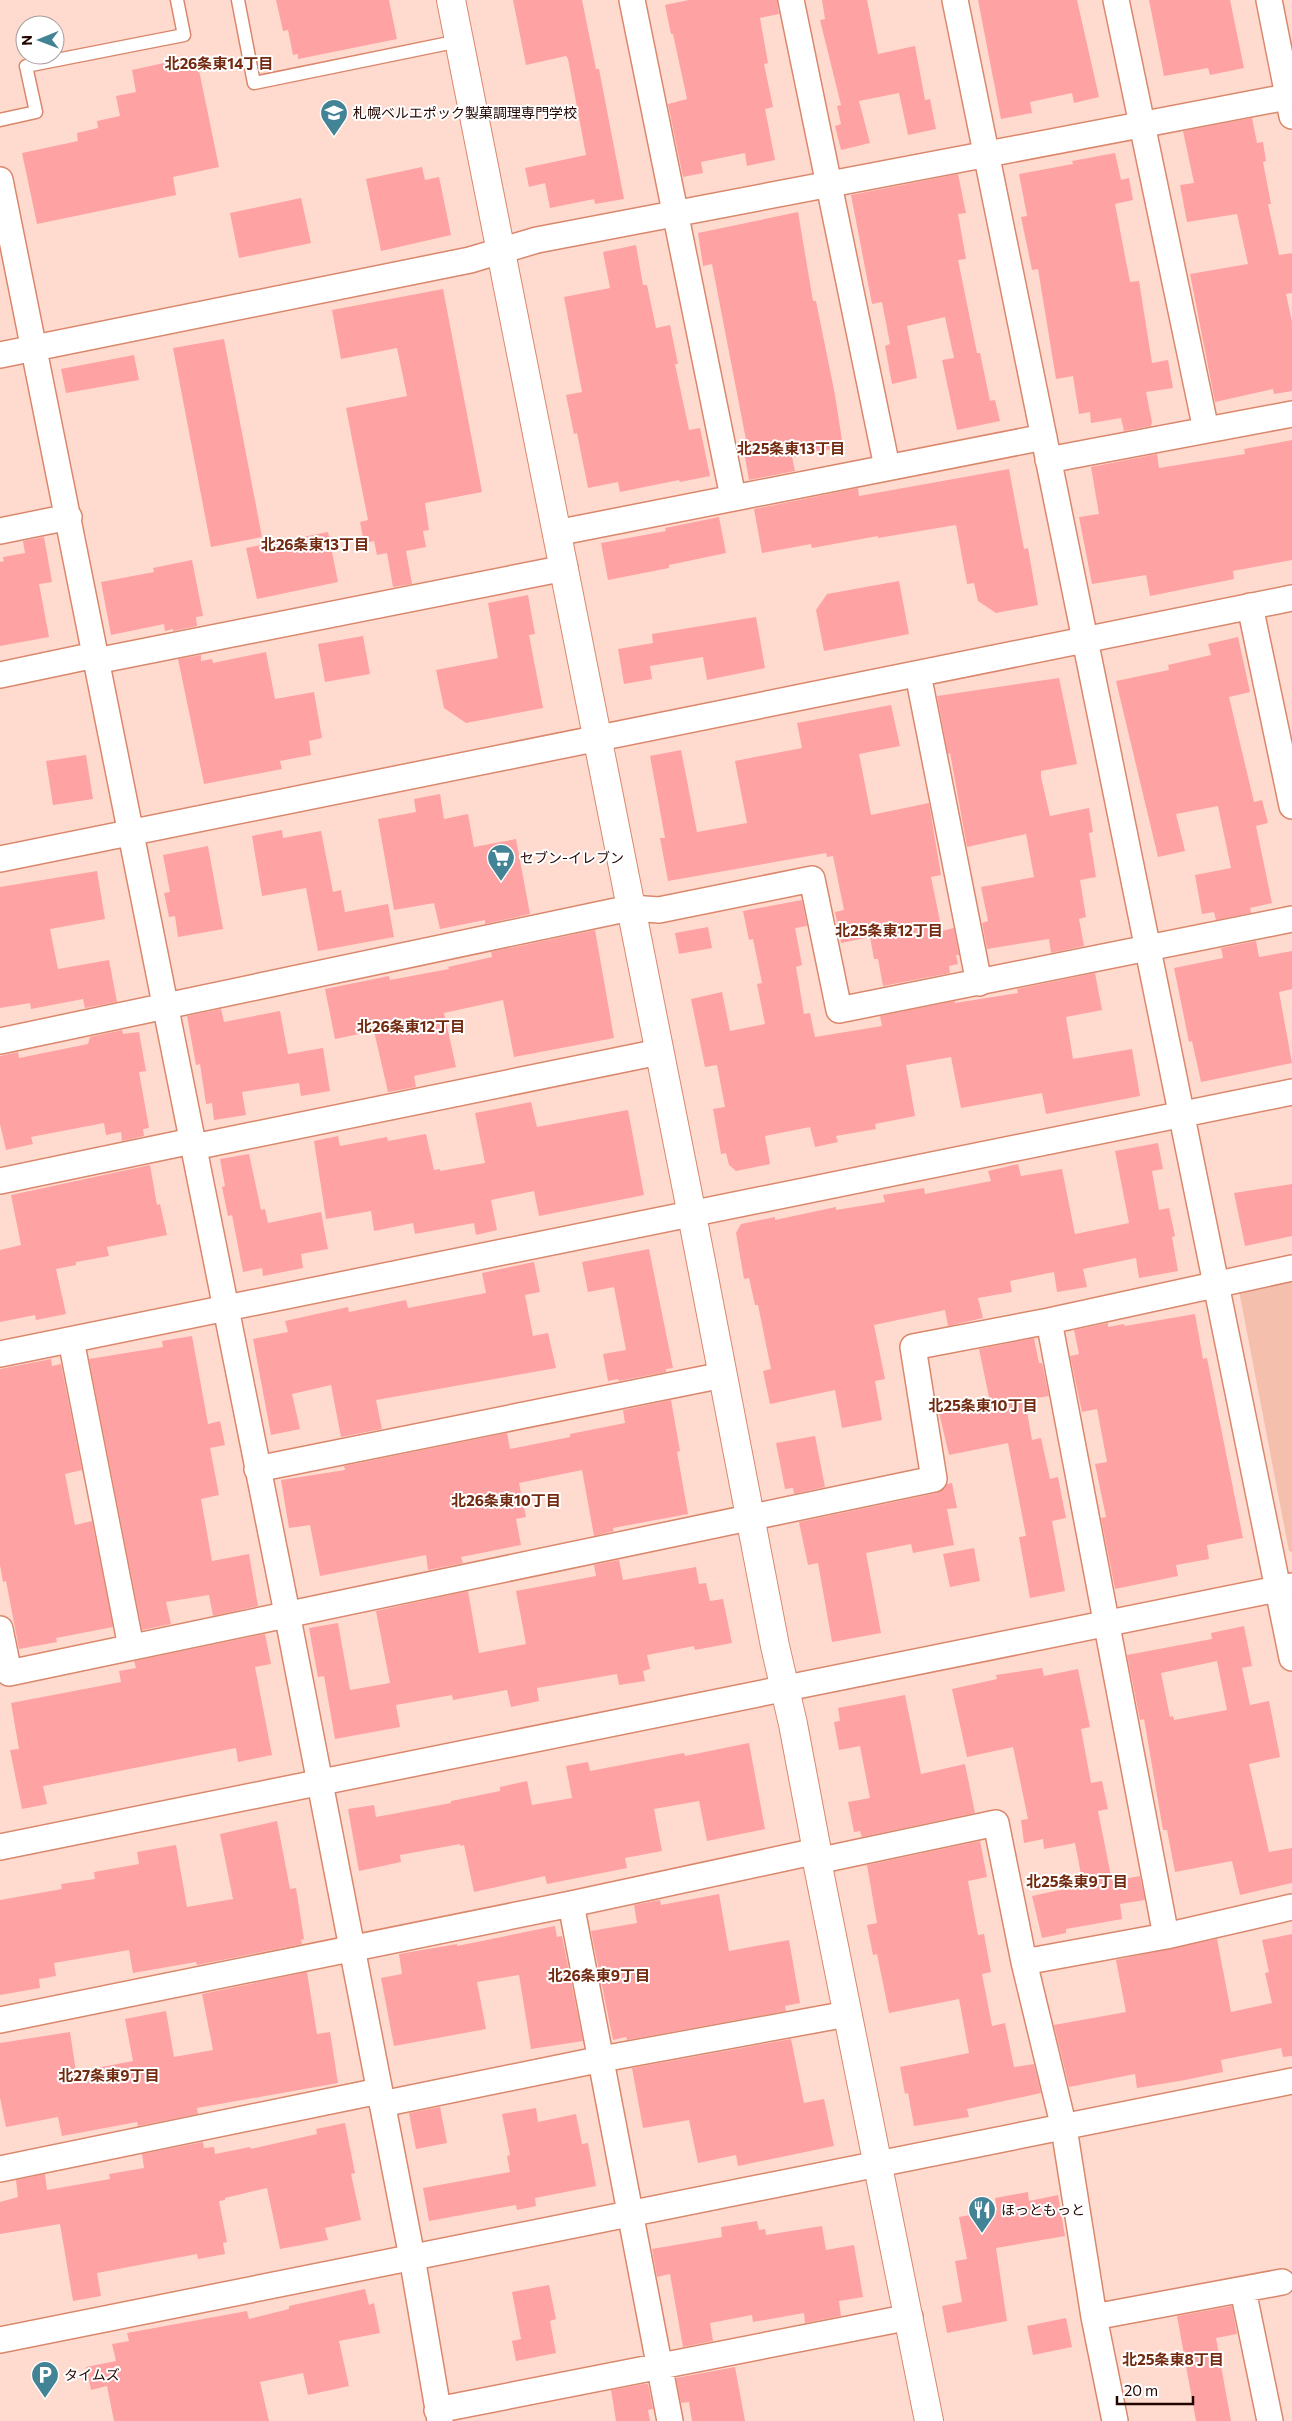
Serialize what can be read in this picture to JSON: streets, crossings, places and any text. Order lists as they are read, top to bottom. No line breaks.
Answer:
{"districts":["北26条東14丁目","北25条東13丁目","北26条東13丁目","北25条東12丁目","北26条東12丁目","北25条東10丁目","北26条東10丁目","北25条東9丁目","北26条東9丁目","北27条東9丁目","北25条東8丁目"],"places":{"school or university":["札幌ベルエポック製菓調理専門学校"],"supermarket":["セブン-イレブン"],"restaurant":["ほっともっと"],"parking":["タイムズ"]},"scale_bar":"20 m","north":"left"}
